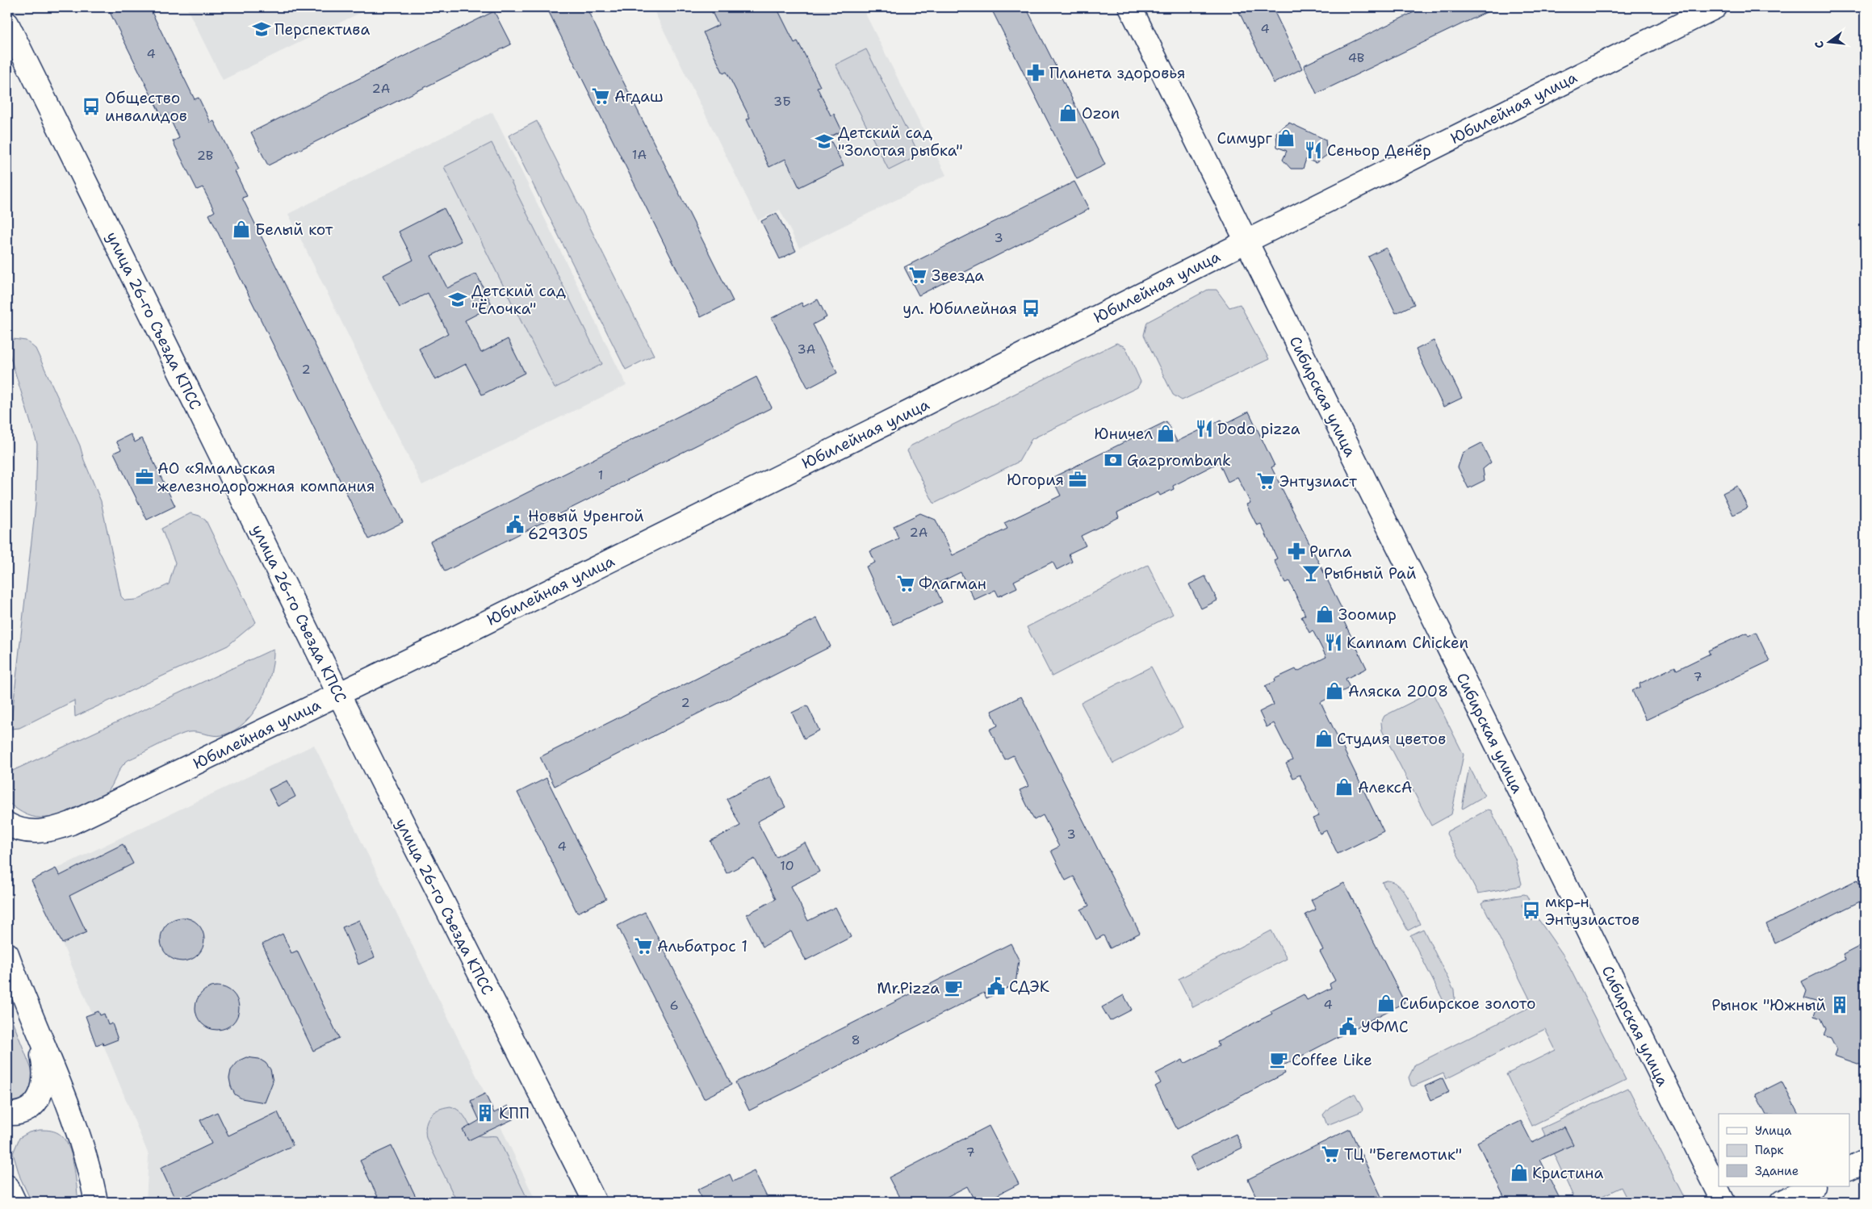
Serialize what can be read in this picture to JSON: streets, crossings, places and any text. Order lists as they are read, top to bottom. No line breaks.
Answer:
{"streets":{"main road":["Юбилейная улица","улица 26-го Съезда КПСС","Сибирская улица"]},"crossings":[["Юбилейная улица","улица 26-го Съезда КПСС"],["Юбилейная улица","Сибирская улица"]],"places":{"school or university":["Перспектива","Детский сад \"Золотая рыбка\"","Детский сад \"Ёлочка\""],"pharmacy":["Планета здоровья","Ригла"],"supermarket":["Агдаш","Звезда","Энтузиаст","Флагман","Альбатрос 1","ТЦ \"Бегемотик\""],"bus stop":["Общество инвалидов","ул. Юбилейная","мкр-н Энтузиастов"],"shop":["Ozon","Симург","Белый кот","Юничел","Зоомир","Аляска 2008","Студия цветов","АлексА","Сибирское золото","Кристина"],"restaurant":["Сеньор Денёр","Dodo pizza","Kannam Chicken"],"bank":["Gazprombank"],"office":["АО «Ямальская железнодорожная компания","Югория"],"public building":["Новый Уренгой 629305","СДЭК","УФМС"],"bar":["Рыбный Рай"],"cafe":["Mr.Pizza","Coffee Like"],"building":["Рынок \"Южный","КПП"]},"house_numbers":["4","4","4В","2А","3Б","1А","2В","3","3А","2","1","2А","7","2","3","4","10","4","6","8","7"],"legend":["Улица","Парк","Здание"],"north":"left"}
